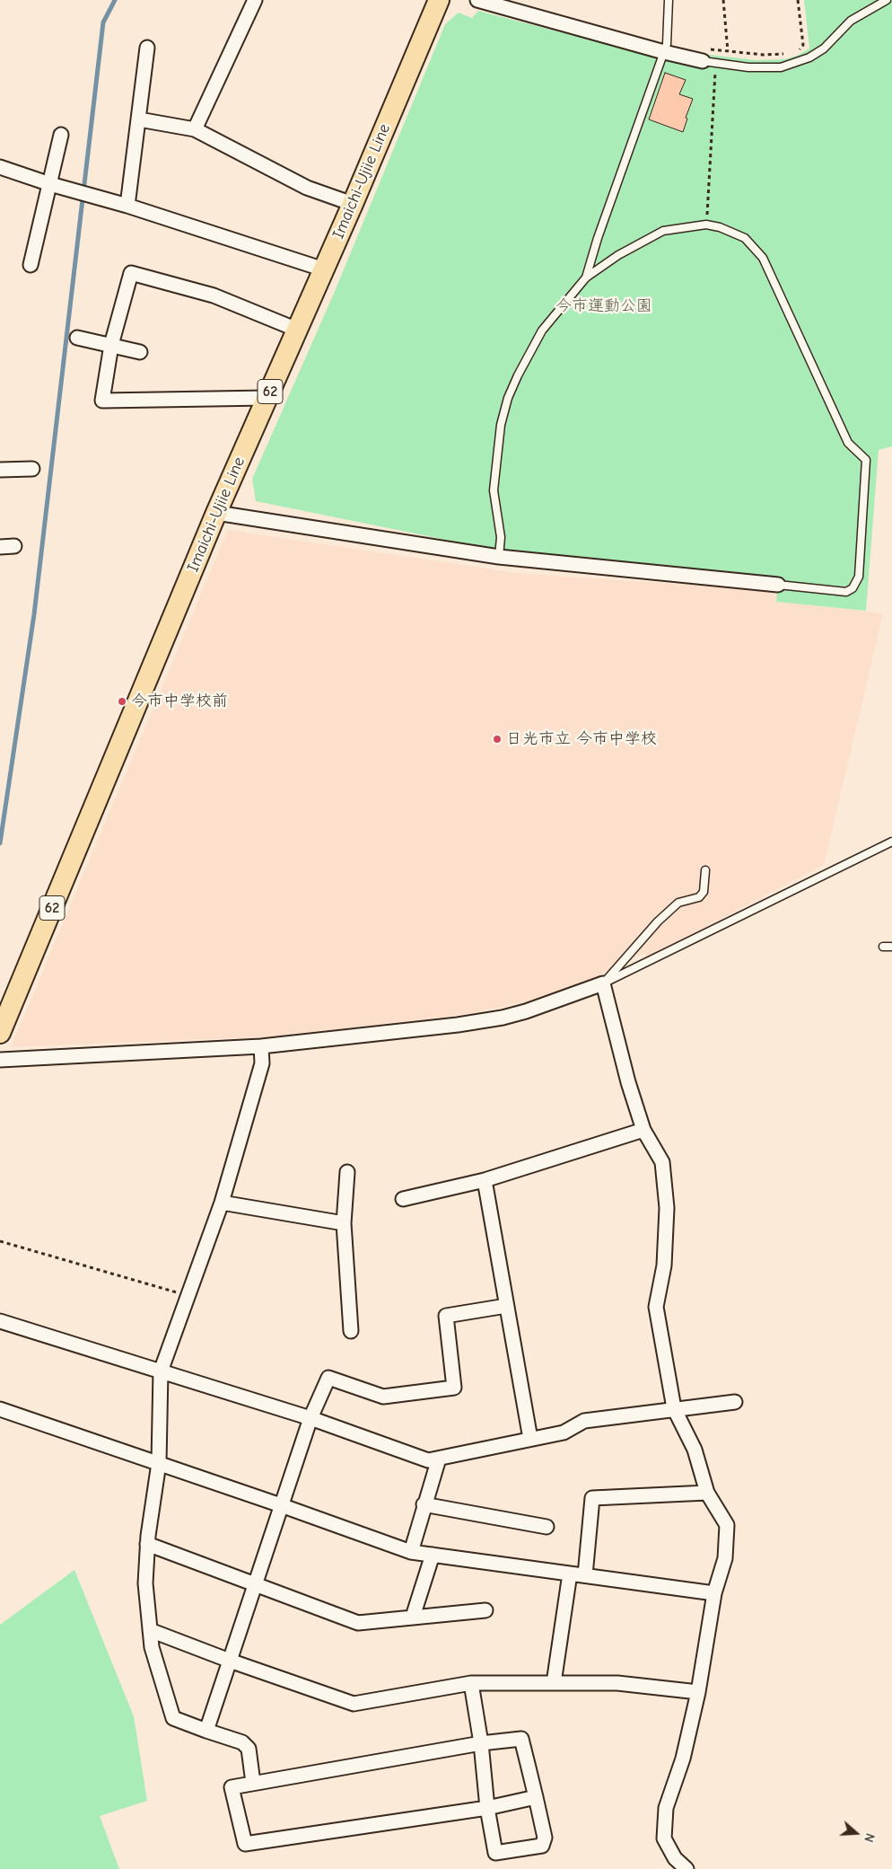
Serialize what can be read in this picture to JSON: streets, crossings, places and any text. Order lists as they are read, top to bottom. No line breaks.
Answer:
{"streets":{"main road":["Imaichi-Ujiie Line","62"]},"parks":["今市運動公園"],"places":["今市中学校前","日光市立 今市中学校"],"north":"right"}
